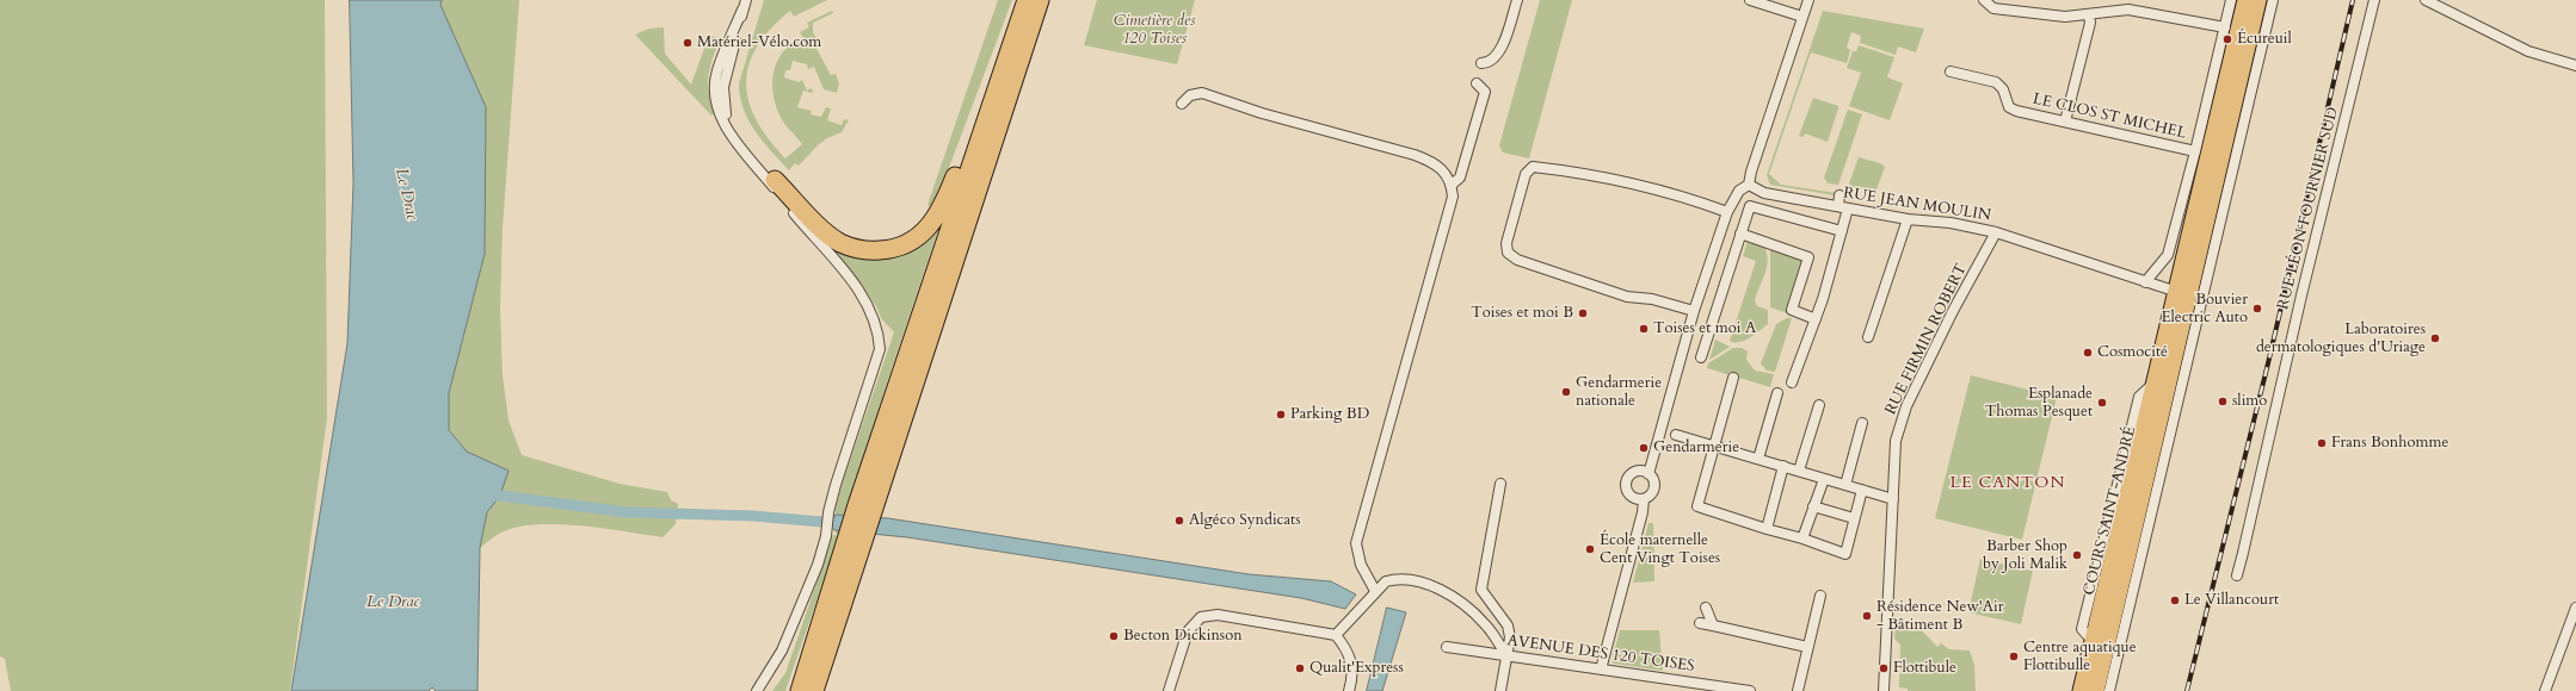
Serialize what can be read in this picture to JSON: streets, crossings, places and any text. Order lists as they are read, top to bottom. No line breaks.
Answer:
{"streets":{"main road":["COURS SAINT-ANDRÉ"],"street":["LE CLOS ST MICHEL","RUE JEAN MOULIN","RUE LÉON FOURNIER SUD","RUE FIRMIN ROBERT","AVENUE DES 120 TOISES"]},"crossings":[["RUE JEAN MOULIN","RUE FIRMIN ROBERT"]],"districts":["LE CANTON"],"water":["Le Drac"],"parks":["Cimetière des 120 Toises"],"places":["Écureuil","Matériel-Vélo.com","Bouvier Electric Auto","Toises et moi B","Toises et moi A","Laboratoires dermatologiques d'Uriage","Cosmocité","Gendarmerie nationale","slimo","Esplanade Thomas Pesquet","Parking BD","Frans Bonhomme","Gendarmerie","Algéco Syndicats","École maternelle Cent Vingt Toises","Barber Shop by Joli Malik","Le Villancourt","Résidence New'Air - Bâtiment B","Becton Dickinson","Centre aquatique Flottibulle","Qualit'Express","Flottibule"]}
